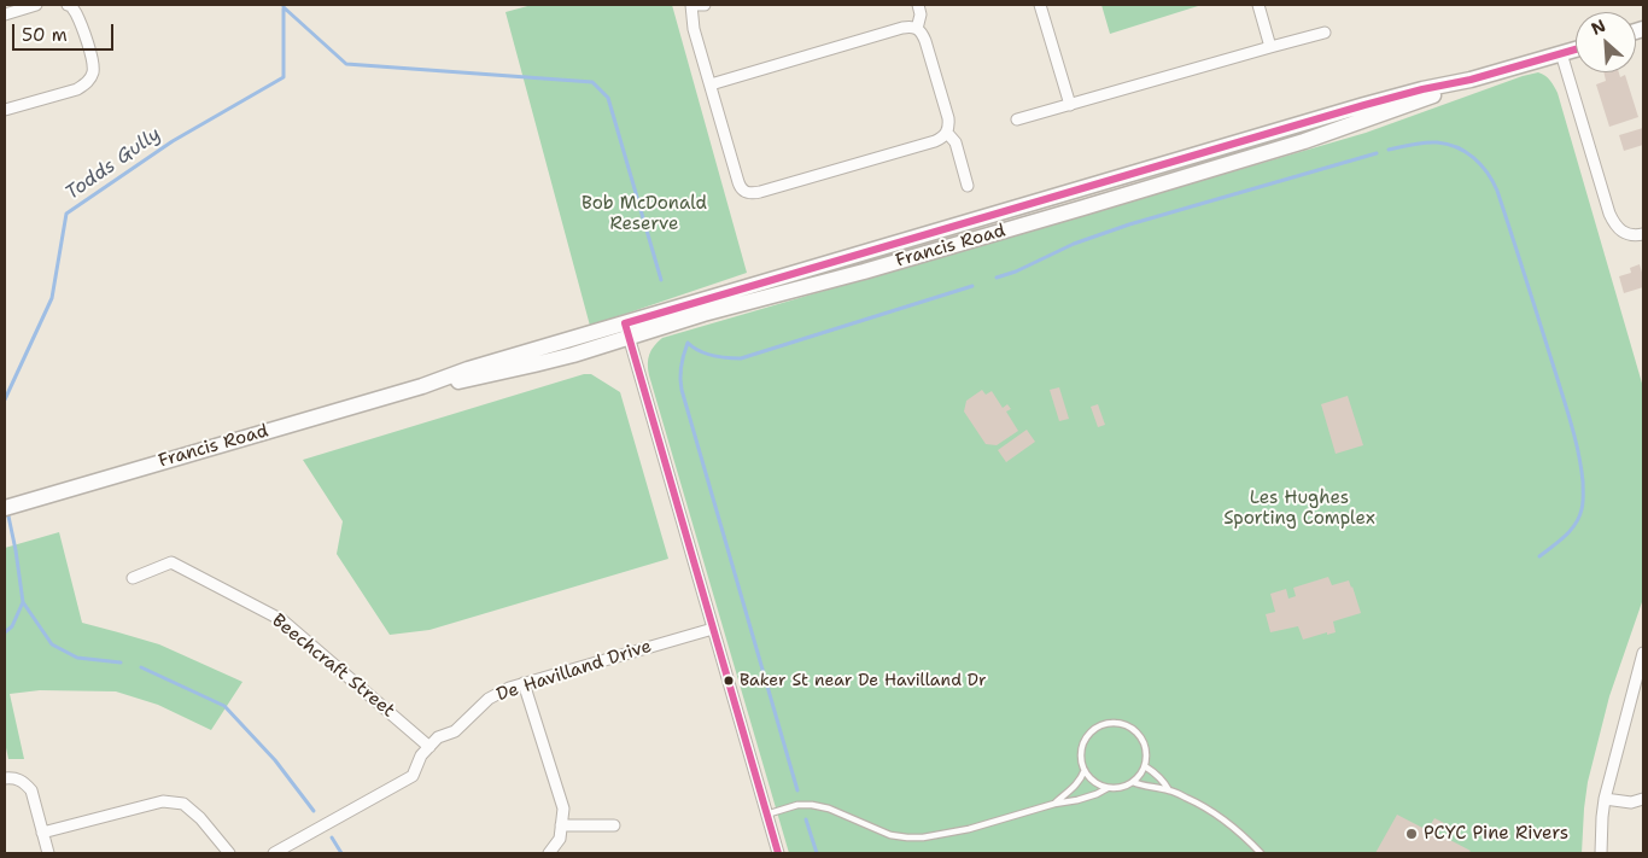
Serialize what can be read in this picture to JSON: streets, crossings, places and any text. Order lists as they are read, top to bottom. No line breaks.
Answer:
{"streets":{"main road":["Francis Road"],"street":["Beechcraft Street","De Havilland Drive"]},"crossings":[["Beechcraft Street","De Havilland Drive"]],"water":["Todds Gully"],"parks":["Bob McDonald Reserve","Les Hughes Sporting Complex"],"places":["Baker St near De Havilland Dr","PCYC Pine Rivers"],"scale_bar":"50 m","north":"top left"}
